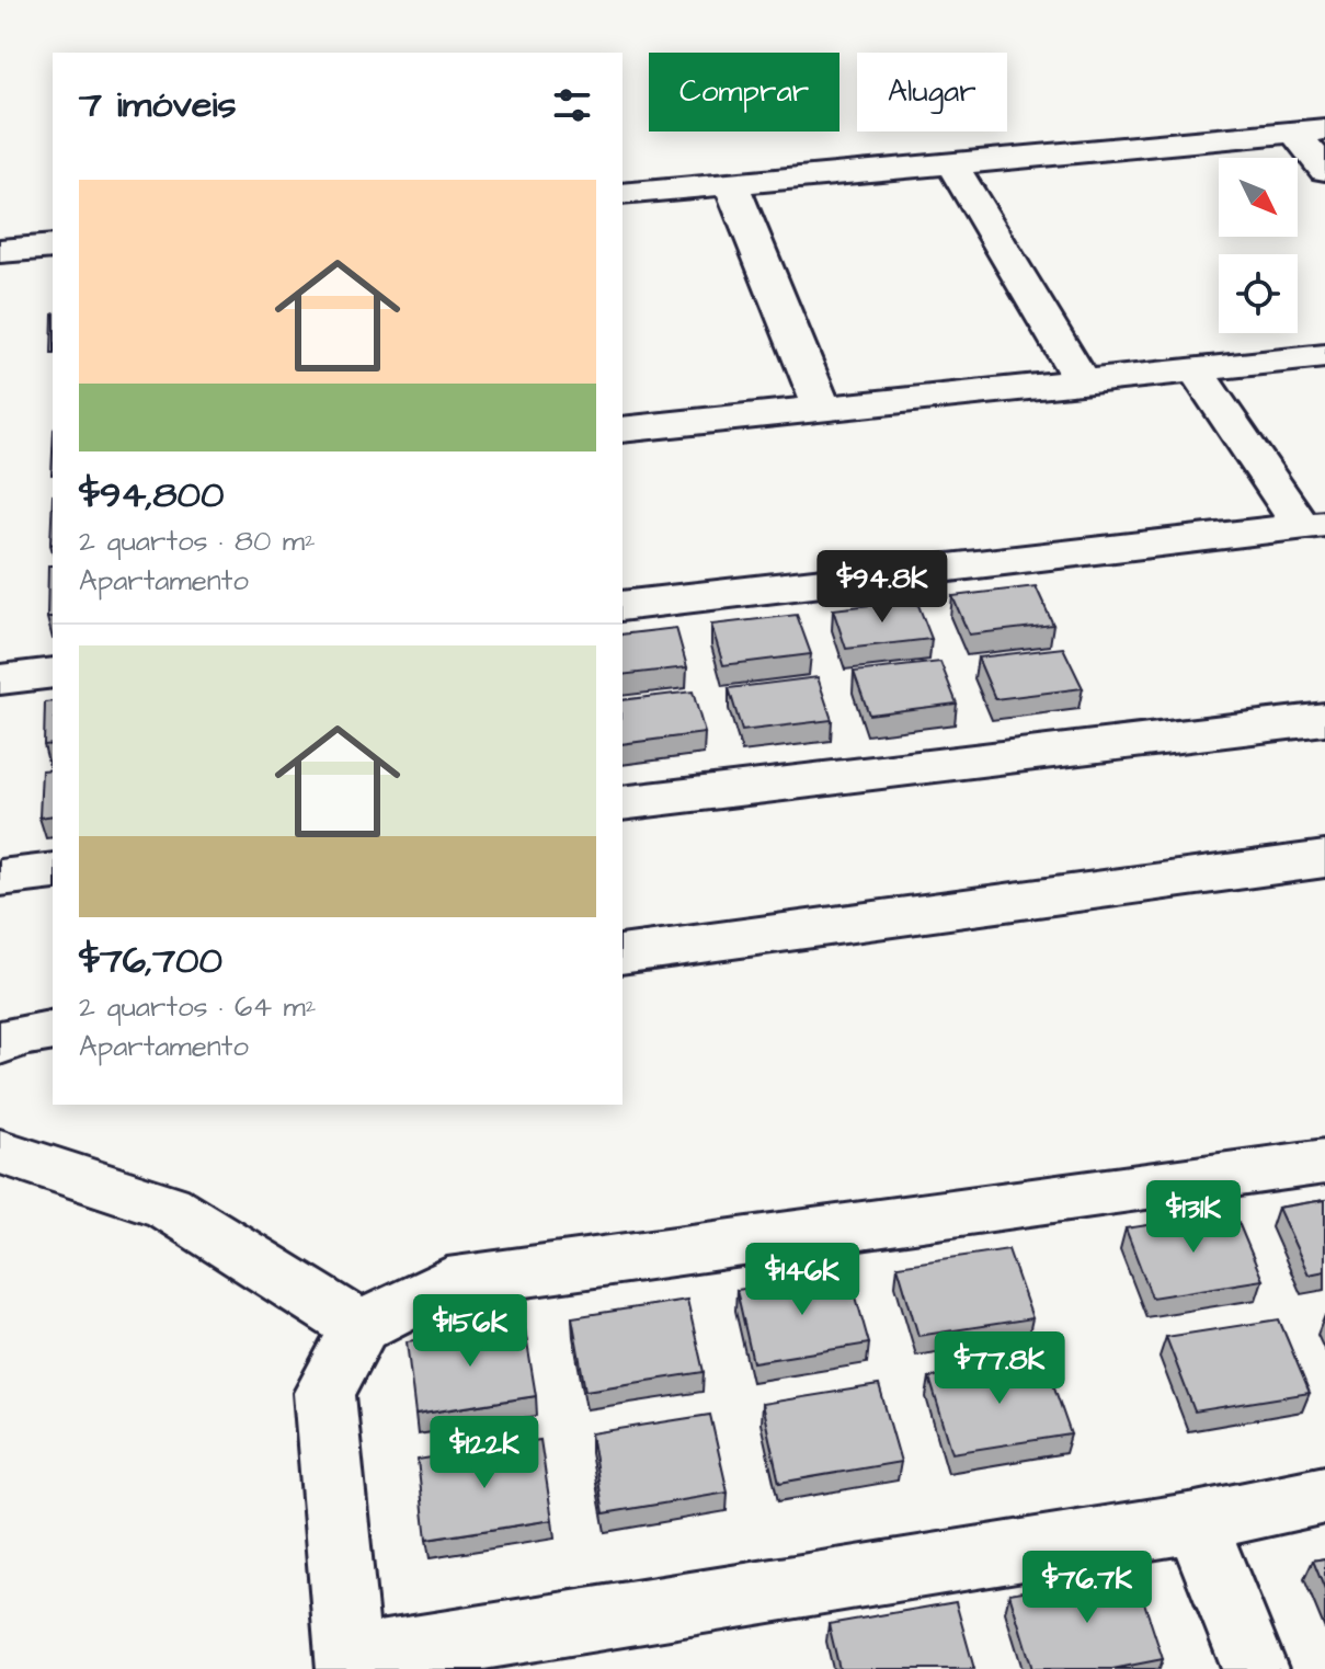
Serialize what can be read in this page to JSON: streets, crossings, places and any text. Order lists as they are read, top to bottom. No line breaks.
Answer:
{"north":"bottom right","page":{"chip":["Comprar","Alugar"],"heading":"7 imóveis","list":[{"name":"$94,800","note":"2 quartos · 80 m² · Apartamento"},{"name":"$76,700","note":"2 quartos · 64 m² · Apartamento"}],"price":["$94.8K","$131K","$146K","$156K","$77.8K","$122K","$76.7K"]}}
